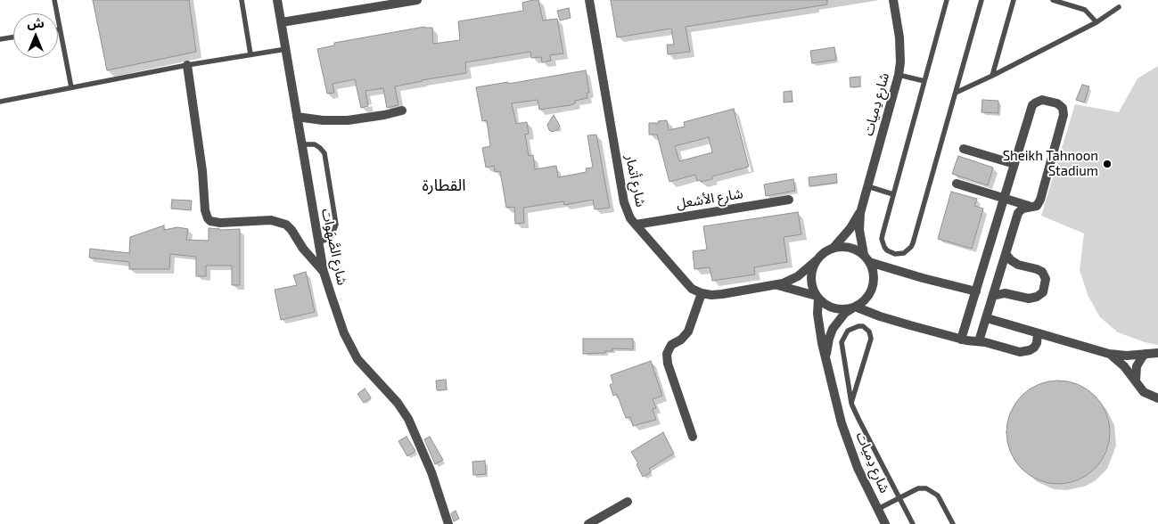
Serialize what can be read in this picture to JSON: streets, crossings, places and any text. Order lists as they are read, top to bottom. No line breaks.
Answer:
{"streets":{"street":["شارع دِميات","شارع أتمار","شارع الأشعل","شارع الصَّهَوات"]},"crossings":[["شارع أتمار","شارع الأشعل"]],"districts":["القطارة"],"places":["Sheikh Tahnoon Stadium"],"north":"top"}
